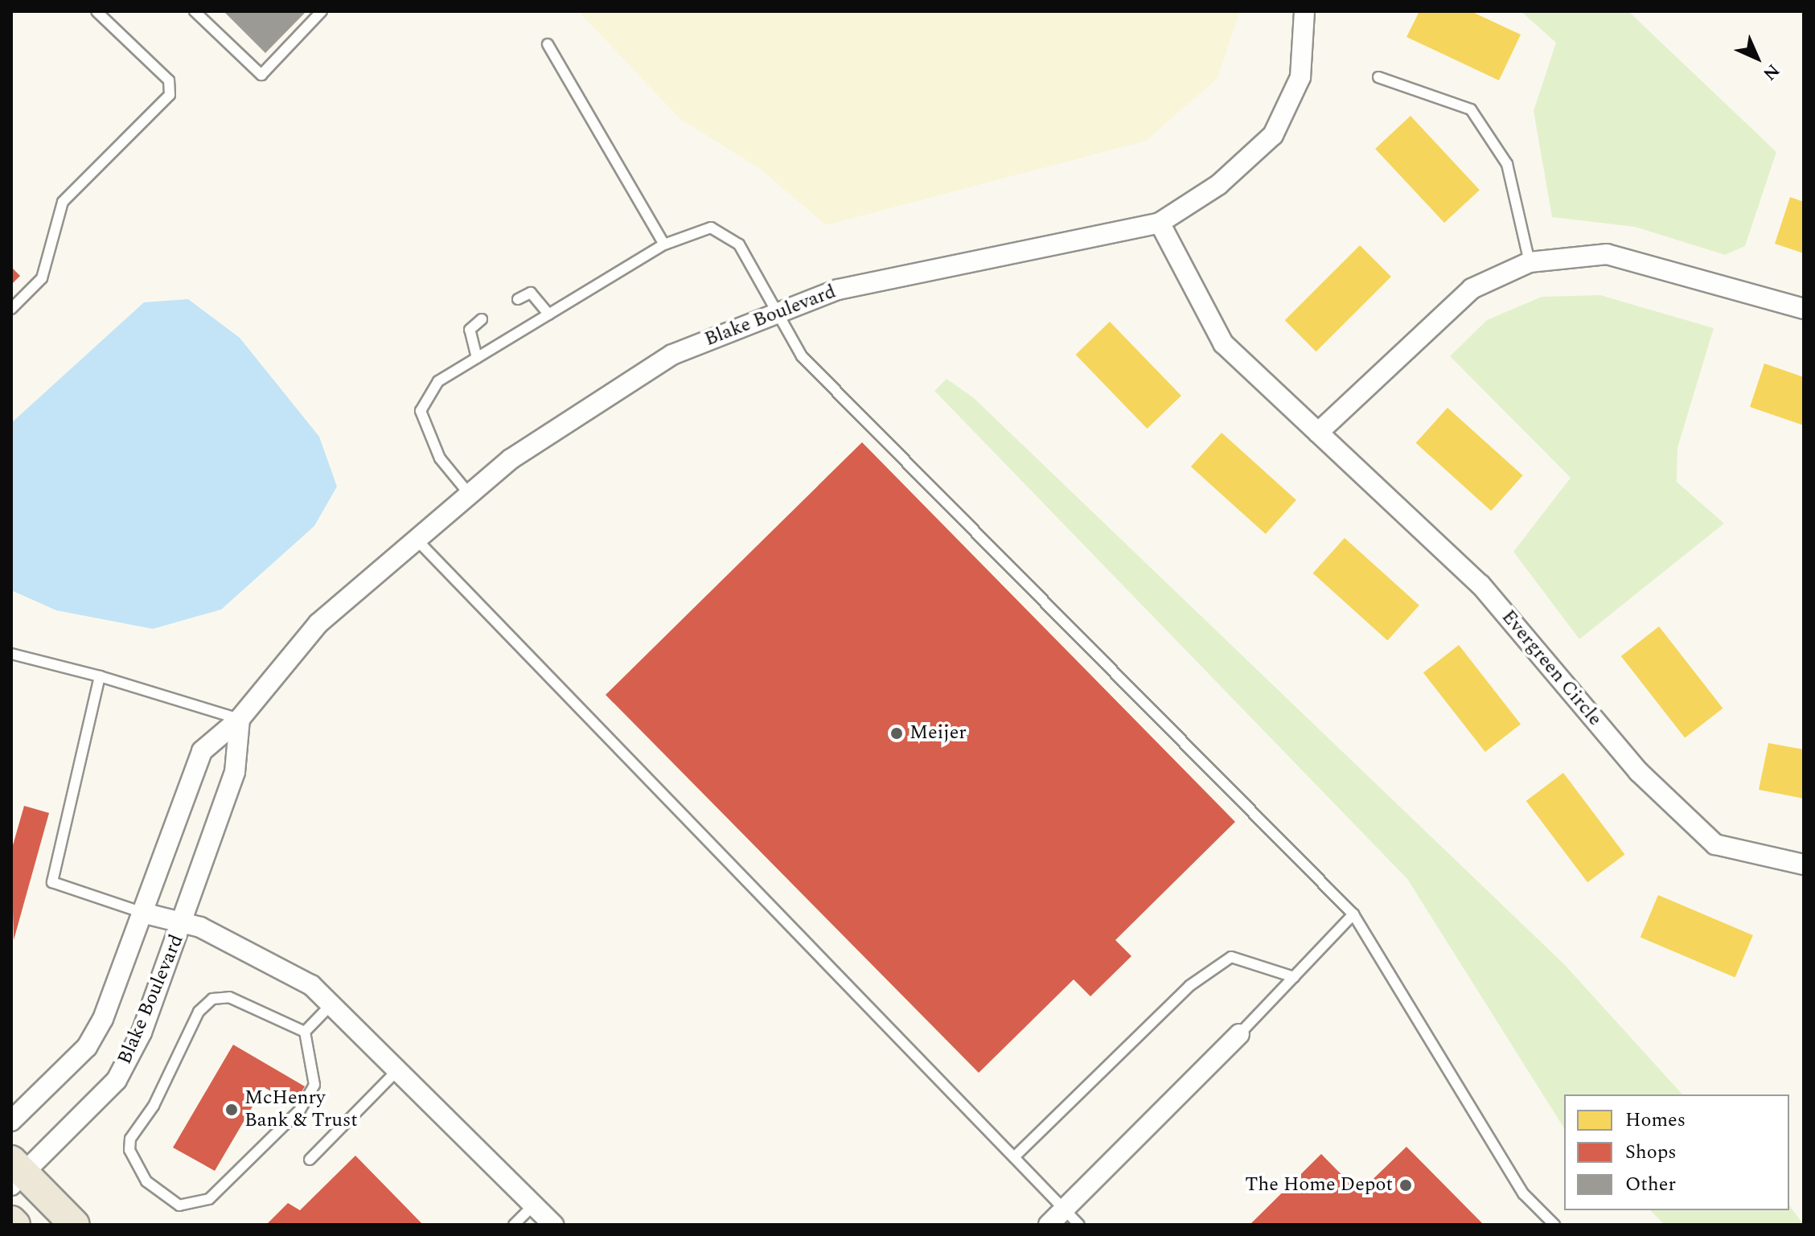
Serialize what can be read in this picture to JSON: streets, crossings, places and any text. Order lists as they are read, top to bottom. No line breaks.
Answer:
{"streets":{"street":["Blake Boulevard","Evergreen Circle"]},"crossings":[["Blake Boulevard","Evergreen Circle"]],"places":["Meijer","McHenry Bank & Trust","The Home Depot"],"legend":["Homes","Shops","Other"],"north":"bottom right"}
